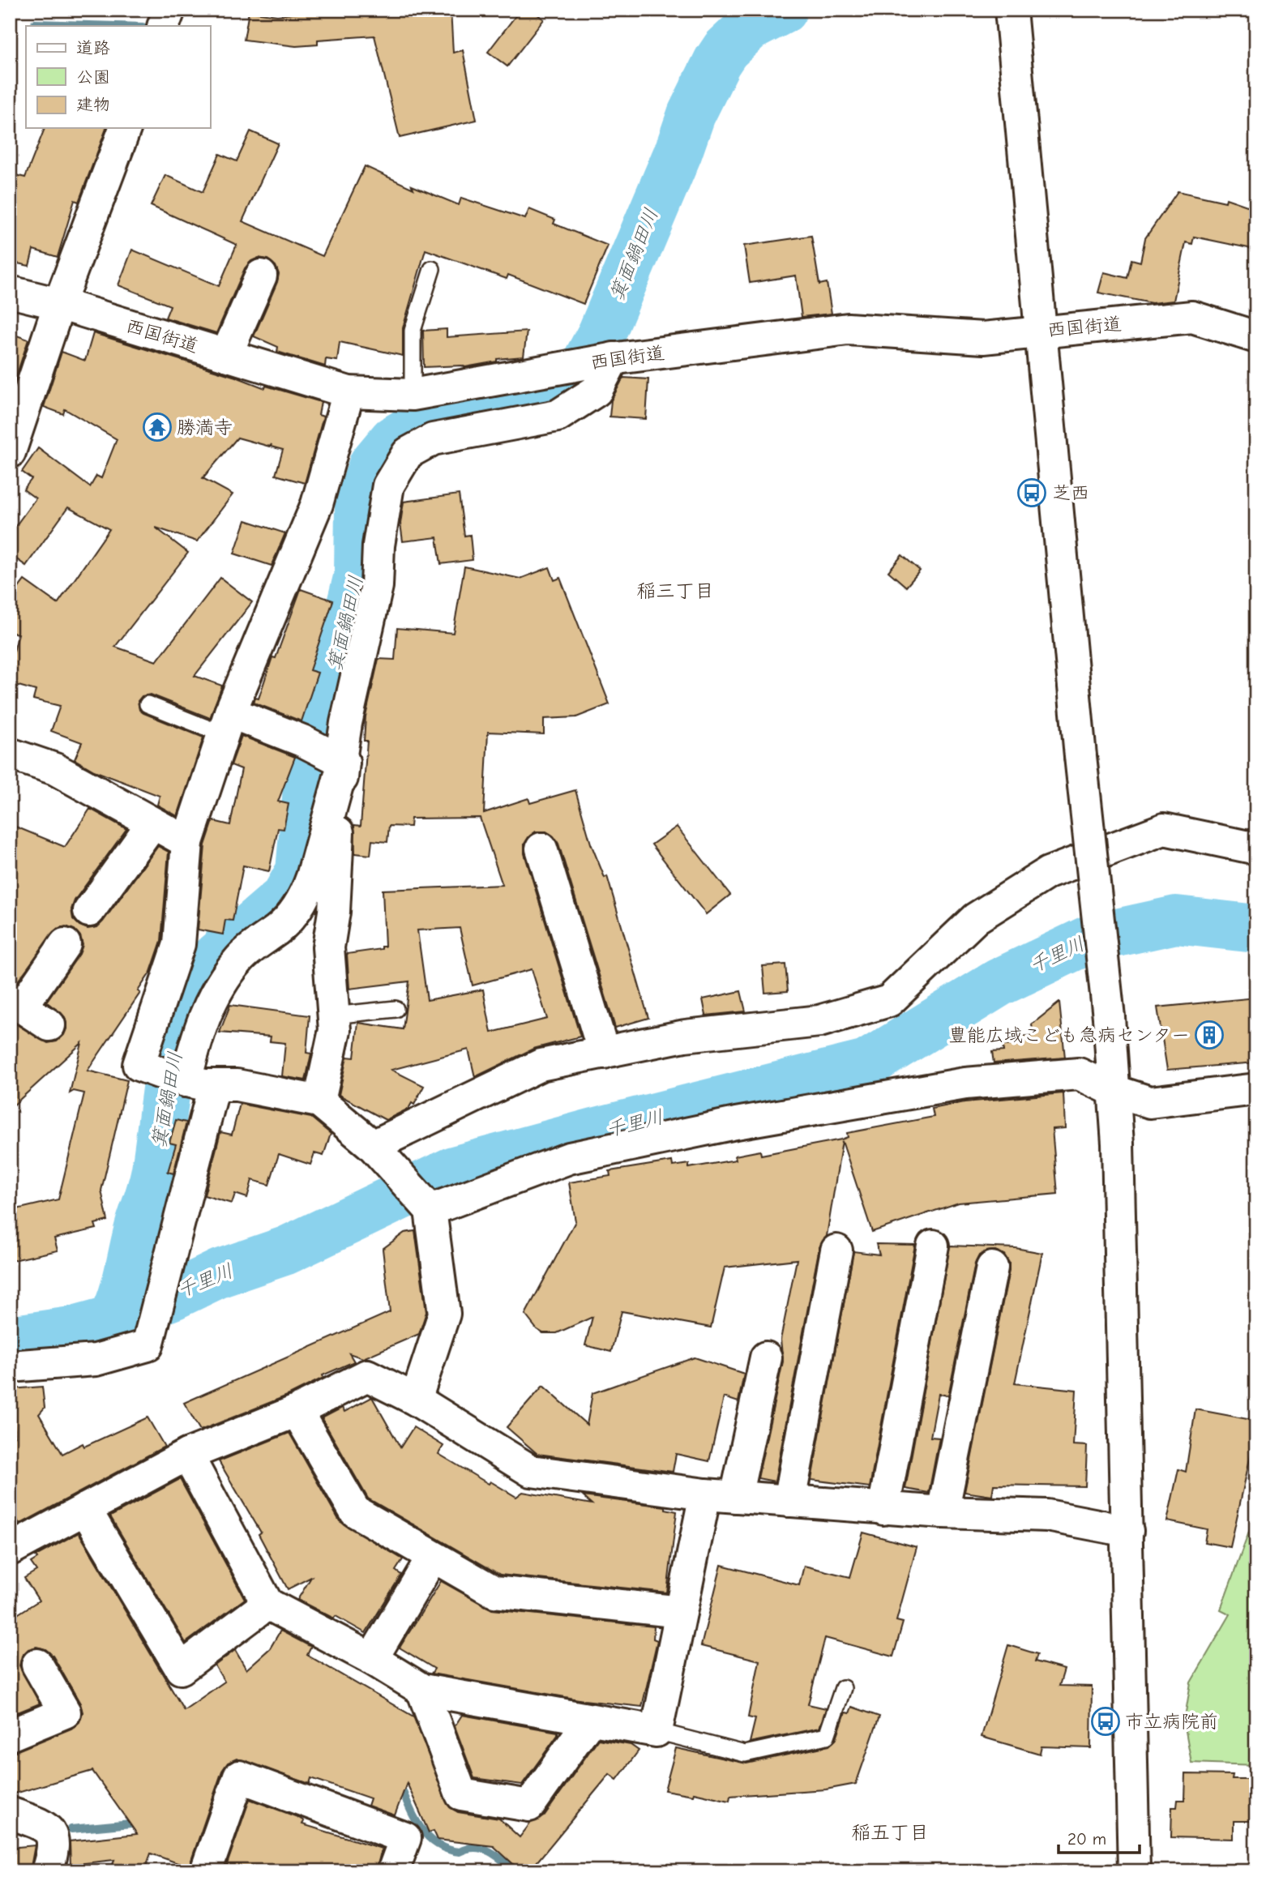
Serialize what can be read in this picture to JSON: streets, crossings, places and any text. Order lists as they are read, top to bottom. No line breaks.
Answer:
{"streets":{"street":["西国街道"]},"districts":["稲三丁目","稲五丁目"],"water":["箕面鍋田川","千里川"],"places":{"temple":["勝満寺"],"bus stop":["芝西","市立病院前"],"building":["豊能広域こども急病センター"]},"legend":["道路","公園","建物"],"scale_bar":"20 m"}
